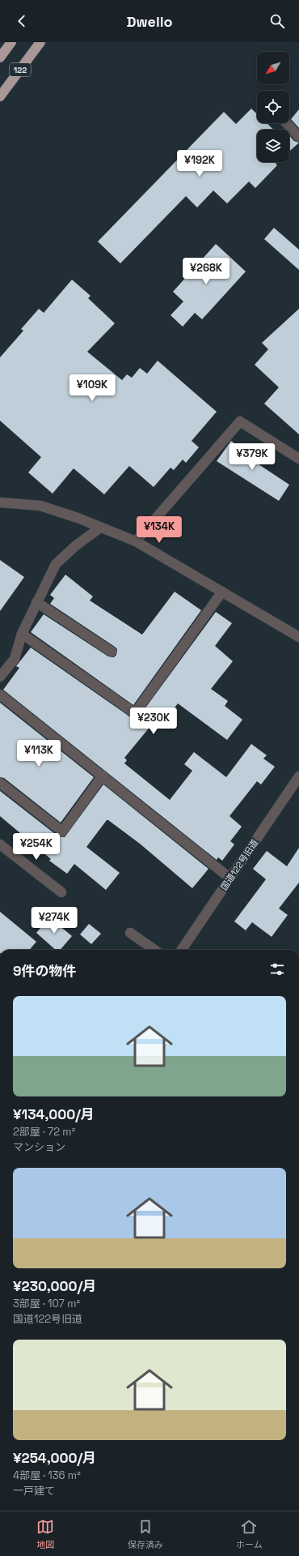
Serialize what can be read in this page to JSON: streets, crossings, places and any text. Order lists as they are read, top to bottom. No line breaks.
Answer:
{"streets":{"highway":["122"],"street":["国道122号旧道"]},"north":"bottom left","page":{"header":"Dwello","price":["¥192K","¥268K","¥109K","¥379K","¥134K","¥230K","¥113K","¥254K","¥274K"],"heading":"9件の物件","list":[{"name":"¥134,000/月","note":"2部屋 · 72 m² · マンション"},{"name":"¥230,000/月","note":"3部屋 · 107 m² · 国道122号旧道"},{"name":"¥254,000/月","note":"4部屋 · 136 m² · 一戸建て"}],"tabs":["地図","保存済み","ホーム"]}}
